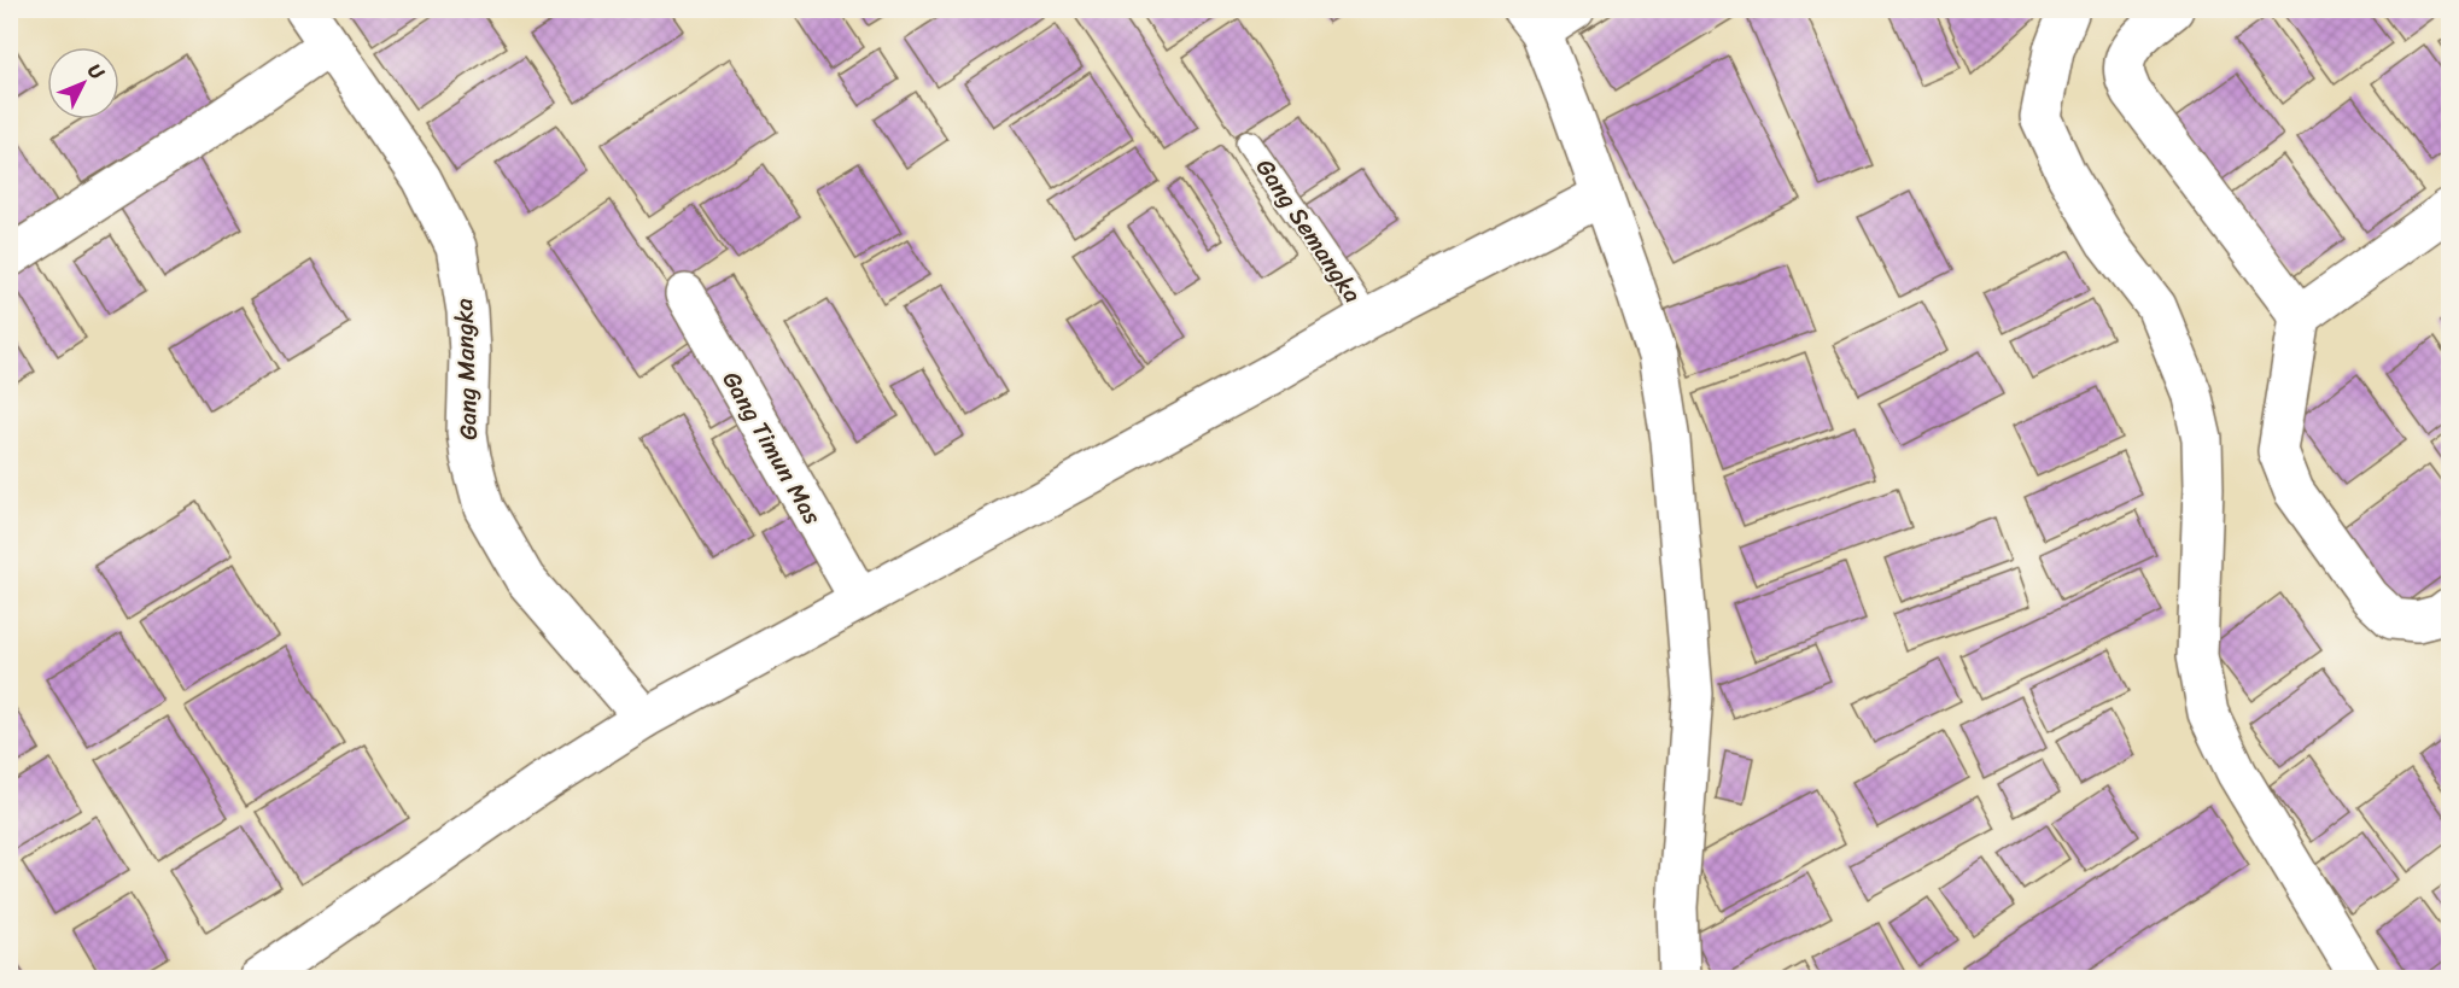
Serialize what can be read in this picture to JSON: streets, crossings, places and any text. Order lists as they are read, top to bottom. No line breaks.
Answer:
{"streets":{"street":["Gang Mangka","Gang Timun Mas"],"lane":["Gang Semangka"]},"north":"top right"}
